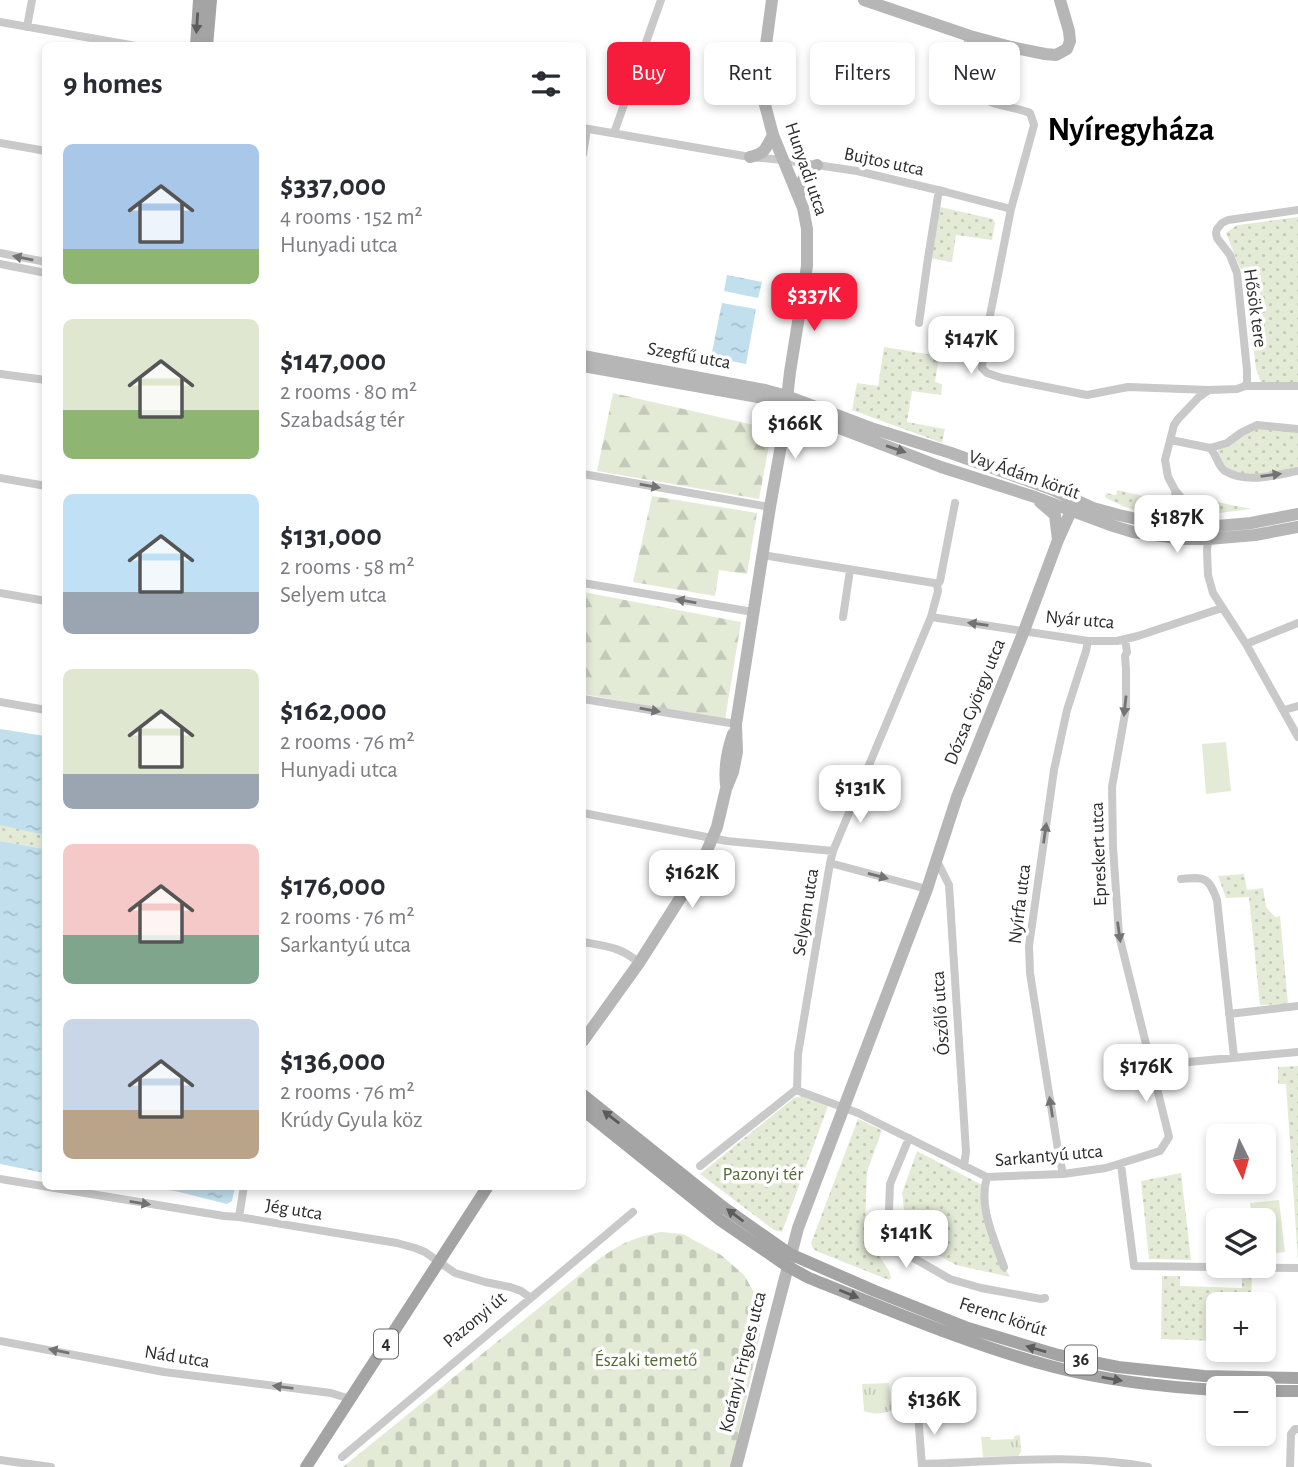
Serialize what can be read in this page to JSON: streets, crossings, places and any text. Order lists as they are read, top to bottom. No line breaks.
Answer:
{"streets":{"main road":["Ferenc körút","4","36"],"street":["Bujtos utca","Hunyadi utca","Hősök tere","Szegfű utca","Vay Ádám körút","Nyár utca","Dózsa György utca","Epreskert utca","Nyírfa utca","Selyem utca","Ószőlő utca","Sarkantyú utca","Jég utca","Pazonyi út","Nád utca","Korányi Frigyes utca"]},"crossings":[["Bujtos utca","Hunyadi utca"],["Hunyadi utca","Szegfű utca"],["Hunyadi utca","Vay Ádám körút"],["Szegfű utca","Vay Ádám körút"],["Vay Ádám körút","Dózsa György utca"],["Nyár utca","Dózsa György utca"],["Nyár utca","Epreskert utca"],["Nyár utca","Nyírfa utca"],["Nyár utca","Selyem utca"],["Dózsa György utca","Ószőlő utca"],["Dózsa György utca","Sarkantyú utca"],["Epreskert utca","Sarkantyú utca"],["Nyírfa utca","Sarkantyú utca"],["Ószőlő utca","Sarkantyú utca"],["Sarkantyú utca","Ferenc körút"],["Jég utca","Pazonyi út"],["Jég utca","4"],["Ferenc körút","36"],["Ferenc körút","Korányi Frigyes utca"],["4","Nád utca"],["36","Korányi Frigyes utca"]],"one_way":["Epreskert utca","Nyírfa utca","Jég utca","Nád utca"],"districts":["Nyíregyháza"],"parks":["Pazonyi tér","Északi temető"],"north":"bottom","page":{"chip":["Buy","Rent","Filters","New"],"heading":"9 homes","list":[{"name":"$337,000","note":"4 rooms · 152 m² · Hunyadi utca"},{"name":"$147,000","note":"2 rooms · 80 m² · Szabadság tér"},{"name":"$131,000","note":"2 rooms · 58 m² · Selyem utca"},{"name":"$162,000","note":"2 rooms · 76 m² · Hunyadi utca"},{"name":"$176,000","note":"2 rooms · 76 m² · Sarkantyú utca"},{"name":"$136,000","note":"2 rooms · 76 m² · Krúdy Gyula köz"}],"price":["$337K","$147K","$166K","$187K","$131K","$162K","$176K","$141K","$136K"],"map_buttons":["+","−"]}}
